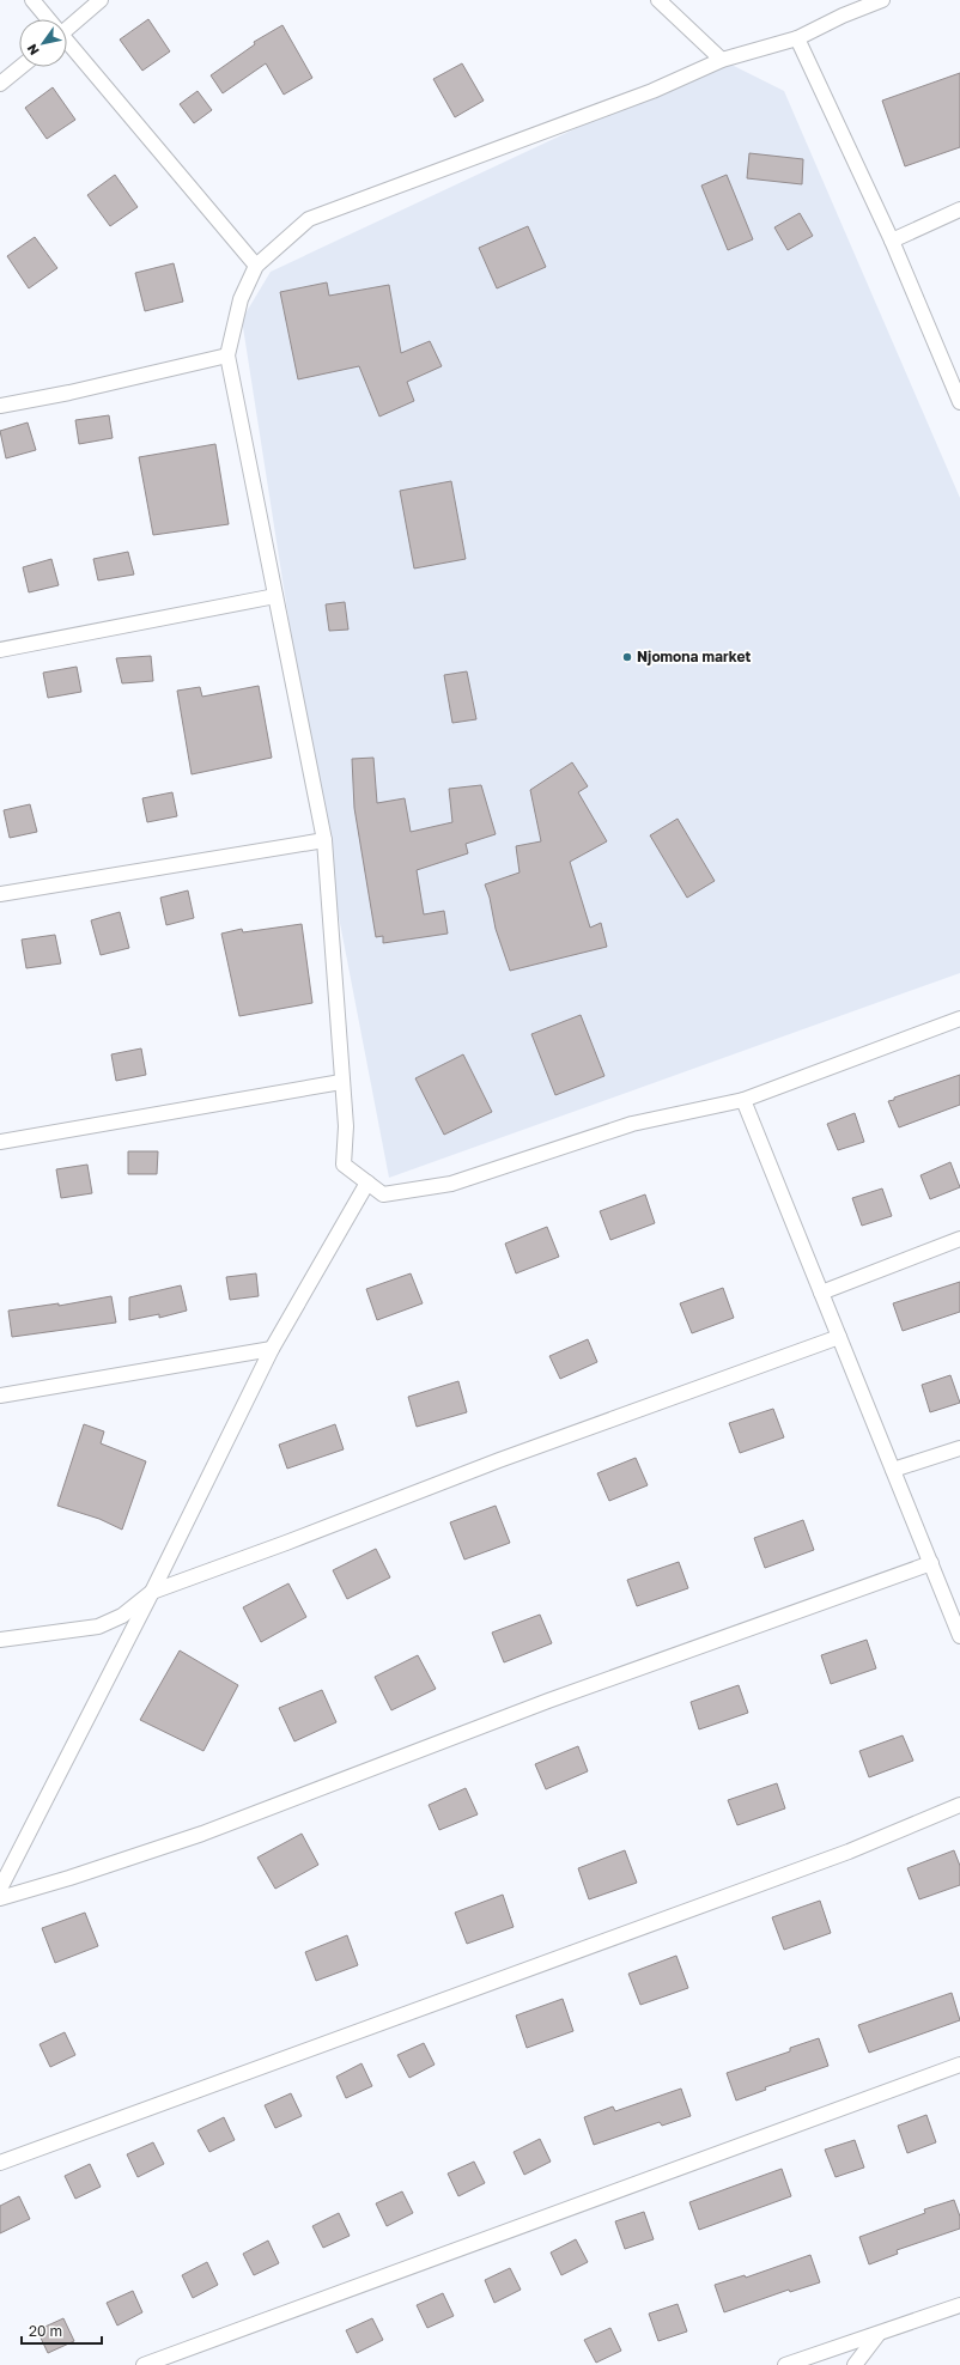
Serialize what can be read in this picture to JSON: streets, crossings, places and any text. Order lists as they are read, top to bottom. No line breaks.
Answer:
{"places":["Njomona market"],"scale_bar":"20 m","north":"bottom left"}
